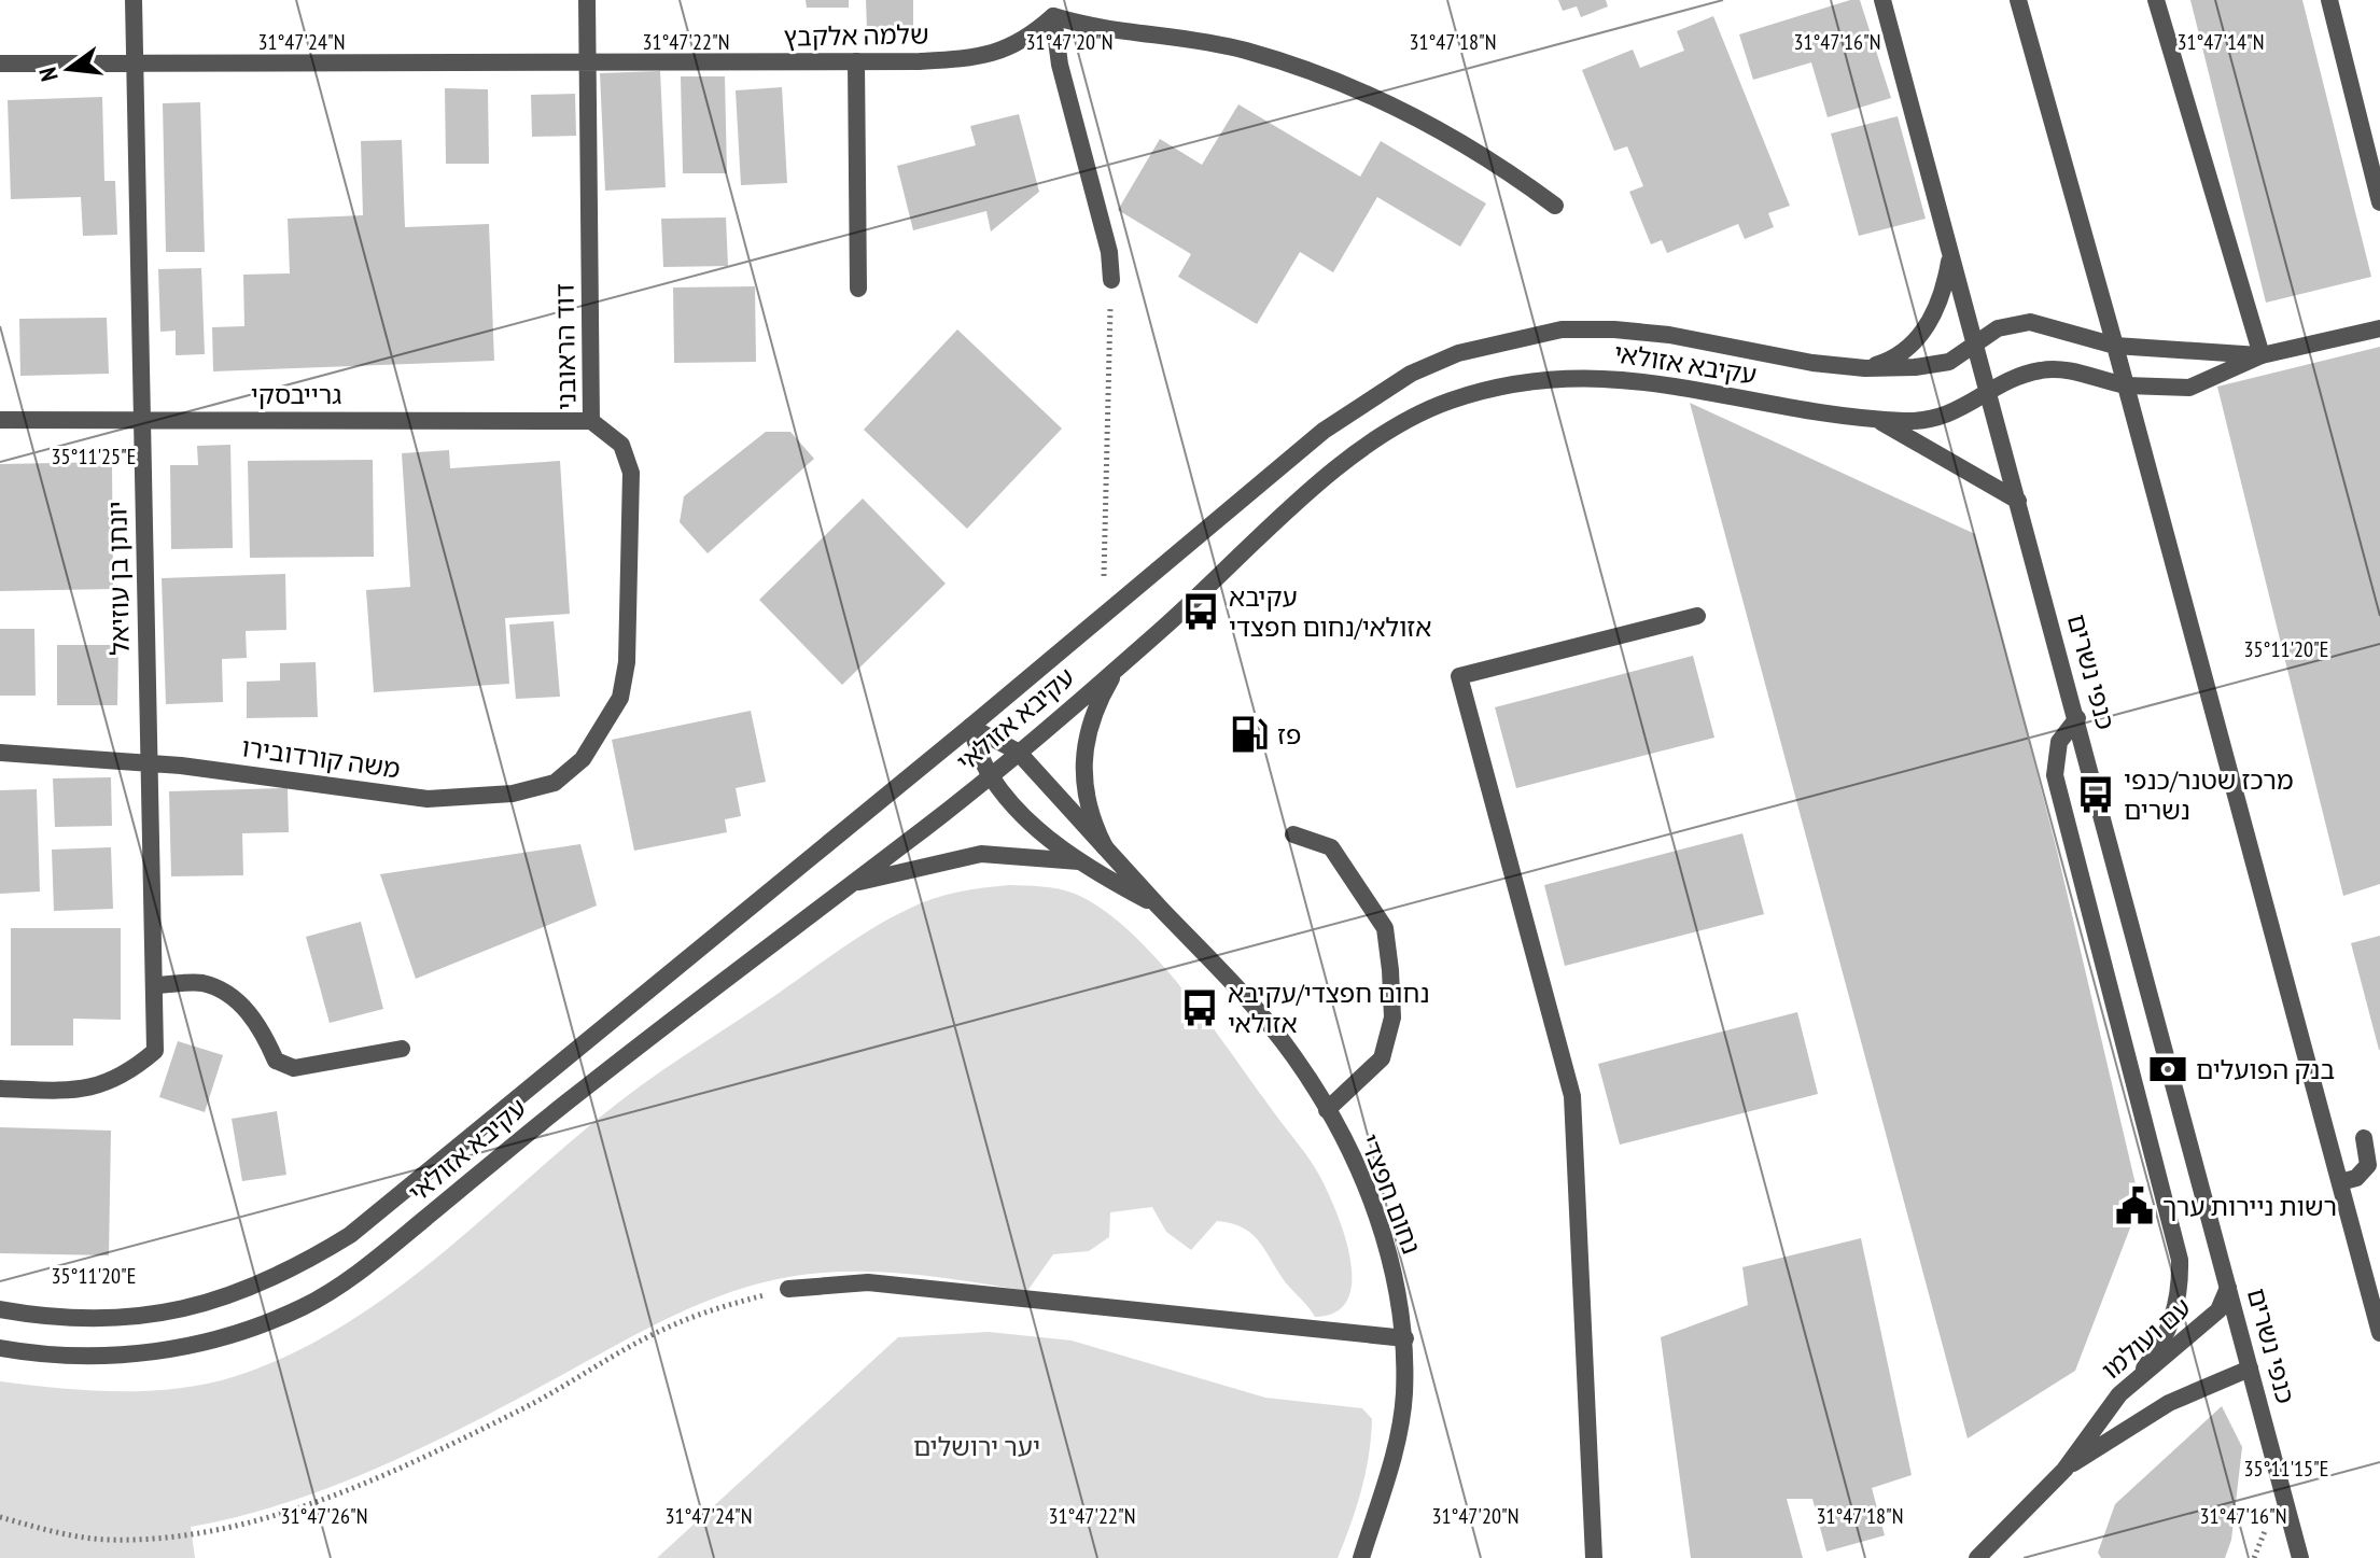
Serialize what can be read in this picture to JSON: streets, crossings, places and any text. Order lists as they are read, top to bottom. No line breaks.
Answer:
{"streets":{"street":["שלמה אלקבץ","דוד הראובני","עקיבא אזולאי","גרייבסקי","יונתן בן עוזיאל","כנפי נשרים","משה קורדובירו","נחום חפצדי","עם ועולמו"]},"crossings":[["שלמה אלקבץ","דוד הראובני"],["שלמה אלקבץ","יונתן בן עוזיאל"],["דוד הראובני","גרייבסקי"],["דוד הראובני","משה קורדובירו"],["עקיבא אזולאי","כנפי נשרים"],["עקיבא אזולאי","נחום חפצדי"],["גרייבסקי","יונתן בן עוזיאל"],["יונתן בן עוזיאל","משה קורדובירו"],["כנפי נשרים","עם ועולמו"]],"parks":["יער ירושלים"],"places":{"bus stop":["עקיבא אזולאי/נחום חפצדי","מרכז שטנר/כנפי נשרים","נחום חפצדי/עקיבא אזולאי"],"fuel station":["פז"],"bank":["בנק הפועלים"],"public building":["רשות ניירות ערך"]},"north":"left","coordinates":["31°47'14\"N","31°47'24\"N","31°47'22\"N","31°47'20\"N","31°47'18\"N","31°47'16\"N","35°11'25\"E","35°11'20\"E","35°11'15\"E","31°47'26\"N"]}
